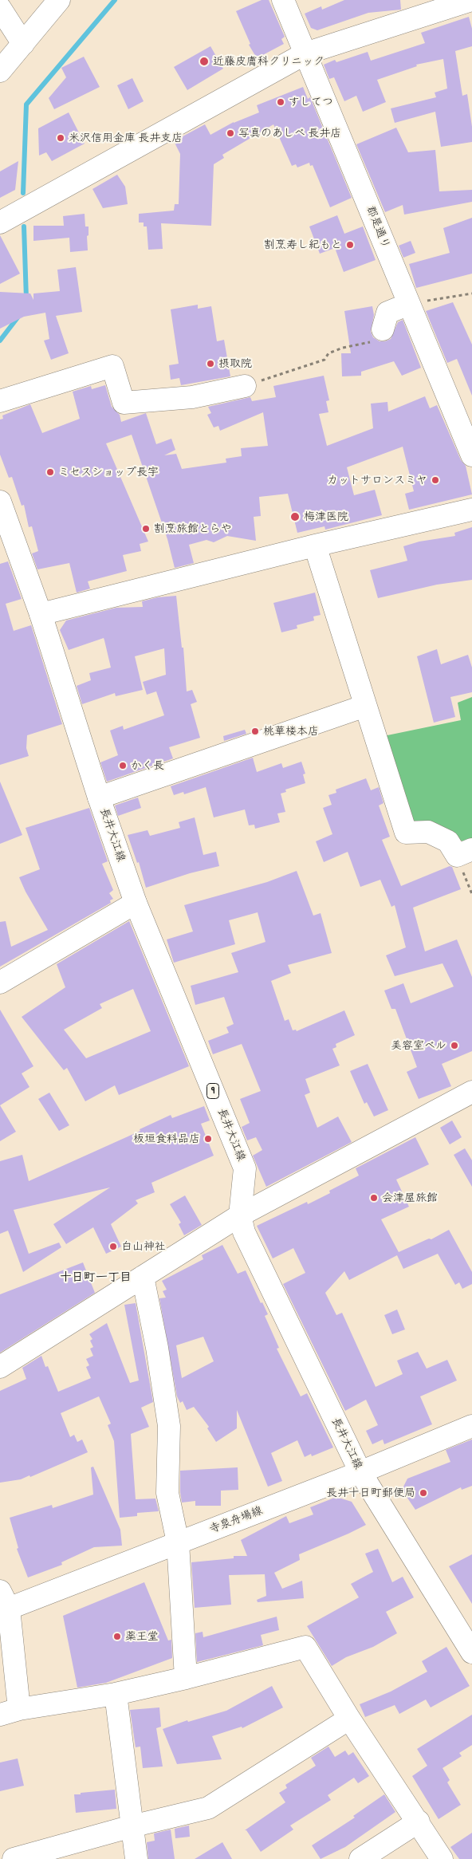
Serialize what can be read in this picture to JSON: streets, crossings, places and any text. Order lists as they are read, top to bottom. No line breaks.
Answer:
{"streets":{"street":["郡是通り","長井大江線","9","寺泉舟場線"]},"crossings":[["長井大江線","寺泉舟場線"]],"districts":["十日町一丁目"],"places":["近藤皮膚科クリニック","すしてつ","写真のあしべ 長井店","米沢信用金庫 長井支店","割烹寿し紀もと","摂取院","ミセスショップ長宇","カットサロンスミヤ","梅津医院","割烹旅館とらや","桃華楼本店","かく長","美容室ベル","板垣食料品店","会津屋旅館","白山神社","長井十日町郵便局","薬王堂"]}
